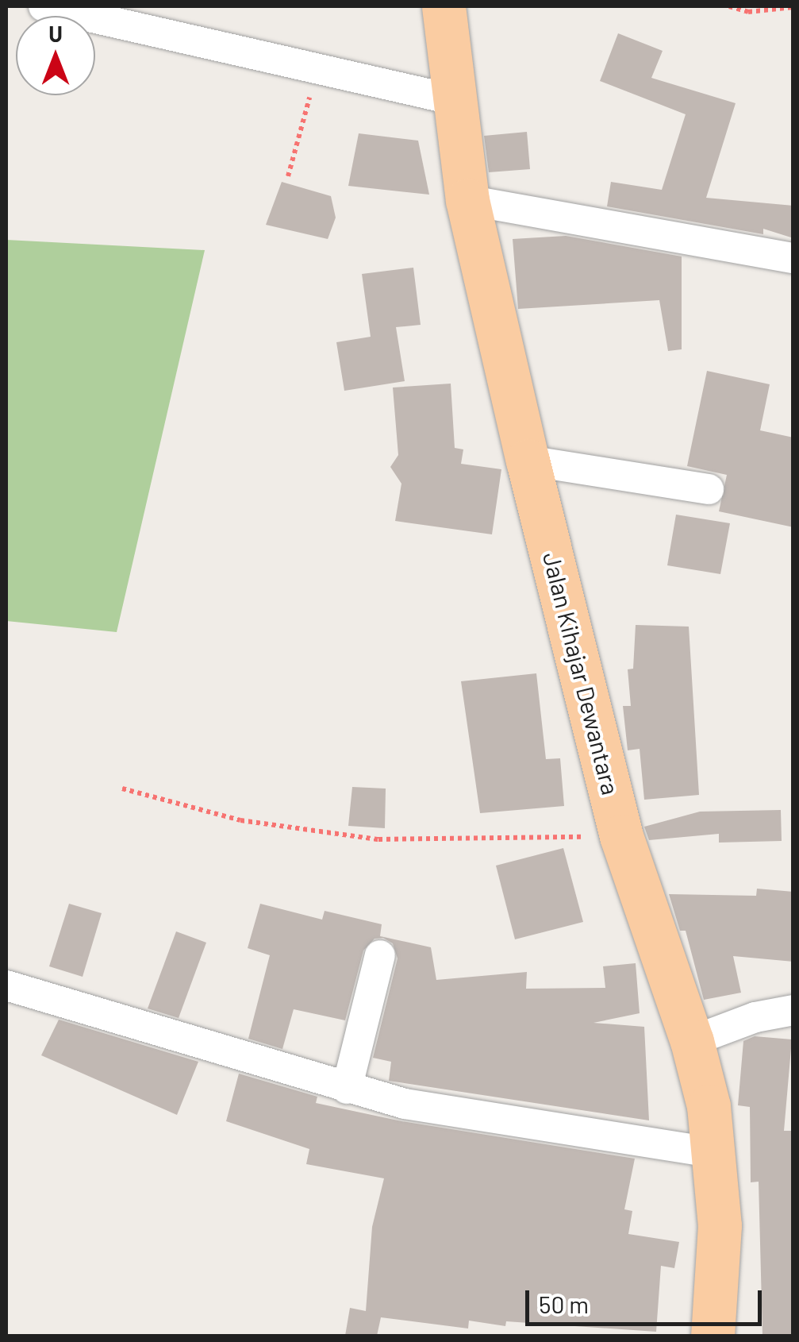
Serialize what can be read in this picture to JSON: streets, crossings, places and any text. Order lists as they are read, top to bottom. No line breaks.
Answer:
{"streets":{"main road":["Jalan Kihajar Dewantara"]},"scale_bar":"50 m","north":"top"}
